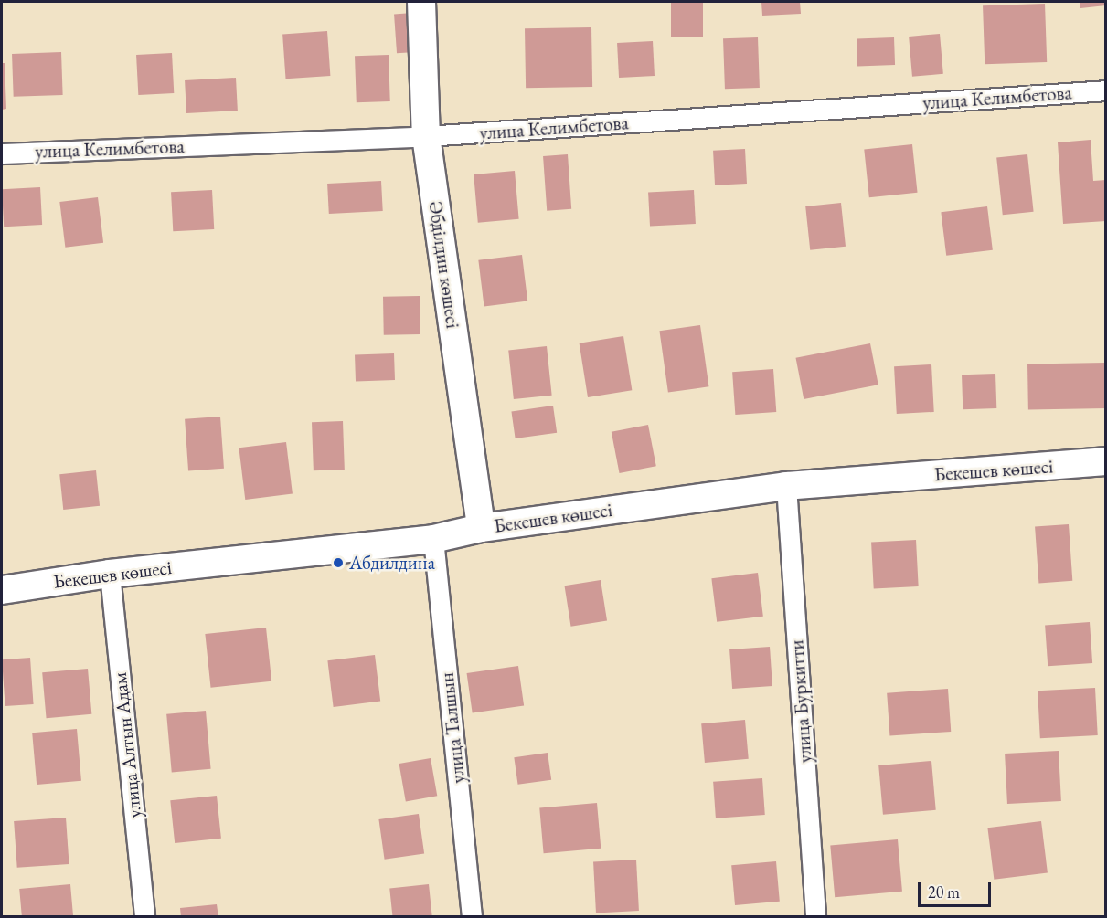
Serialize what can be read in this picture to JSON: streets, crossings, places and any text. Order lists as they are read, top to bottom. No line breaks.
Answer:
{"streets":{"main road":["Әбділдин көшесі","Бекешев көшесі"],"street":["улица Келимбетова","улица Буркитти","улица Талшын","улица Алтын Адам"]},"crossings":[["улица Келимбетова","Әбділдин көшесі"],["Әбділдин көшесі","Бекешев көшесі"],["Бекешев көшесі","улица Буркитти"],["Бекешев көшесі","улица Талшын"],["Бекешев көшесі","улица Алтын Адам"]],"places":["Абдилдина"],"scale_bar":"20 m"}
